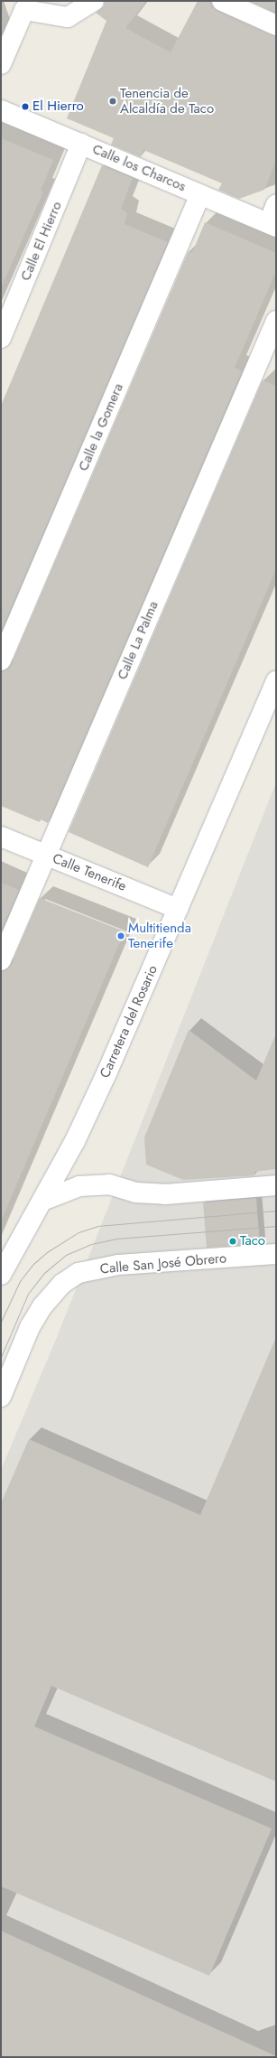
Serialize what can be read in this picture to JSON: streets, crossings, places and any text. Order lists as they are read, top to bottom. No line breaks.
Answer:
{"streets":{"street":["Calle los Charcos","Calle El Hierro","Calle la Gomera","Calle La Palma","Calle Tenerife","Carretera del Rosario","Calle San José Obrero"]},"crossings":[["Calle los Charcos","Calle El Hierro"],["Calle los Charcos","Calle la Gomera"],["Calle La Palma","Calle Tenerife"],["Calle Tenerife","Carretera del Rosario"]],"places":["Tenencia de Alcaldía de Taco","El Hierro","Multitienda Tenerife","Taco"]}
